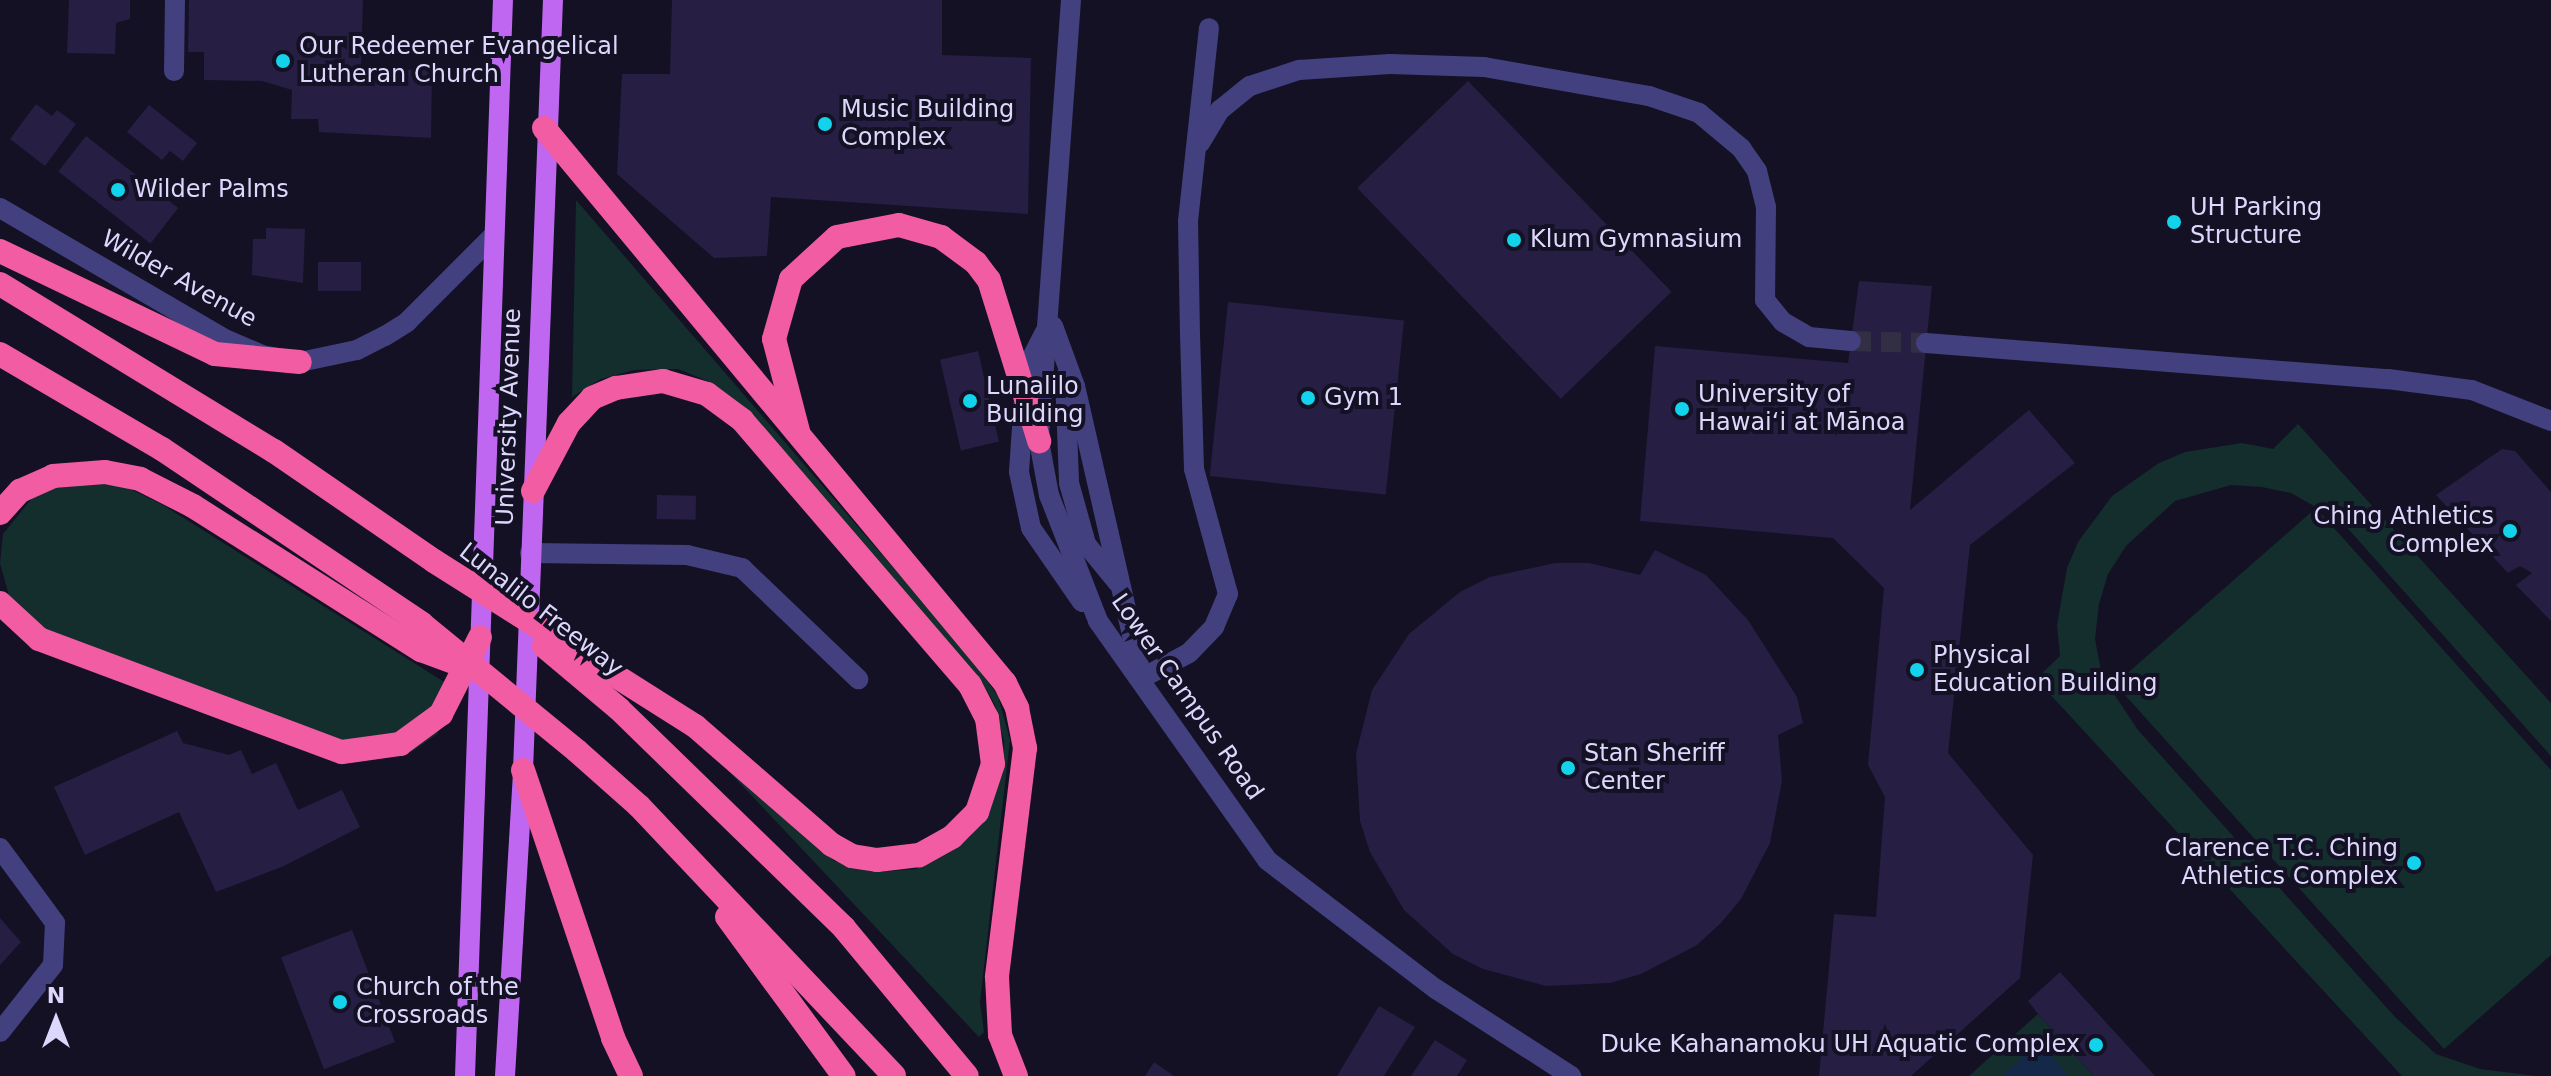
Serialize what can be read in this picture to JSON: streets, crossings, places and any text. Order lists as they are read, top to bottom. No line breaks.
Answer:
{"streets":{"highway":["Lunalilo Freeway"],"main road":["University Avenue"],"street":["Wilder Avenue","Lower Campus Road"]},"crossings":[["Wilder Avenue","University Avenue"]],"places":["Our Redeemer Evangelical Lutheran Church","Music Building Complex","Wilder Palms","UH Parking Structure","Klum Gymnasium","Gym 1","Lunalilo Building","University of Hawaiʻi at Mānoa","Ching Athletics Complex","Physical Education Building","Stan Sheriff Center","Clarence T.C. Ching Athletics Complex","Church of the Crossroads","Duke Kahanamoku UH Aquatic Complex"],"north":"top"}
